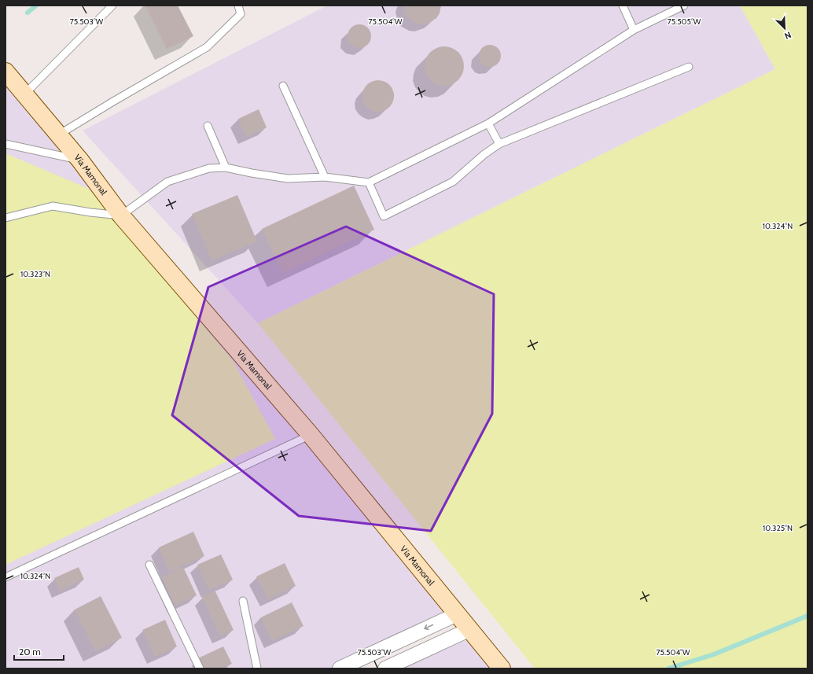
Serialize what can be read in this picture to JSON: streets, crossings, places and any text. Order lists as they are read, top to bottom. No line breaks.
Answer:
{"streets":{"street":["Vía Mamonal"]},"scale_bar":"20 m","north":"bottom right","coordinates":["75.503°W","75.504°W","75.505°W","10.324°N","10.323°N","10.325°N"]}
